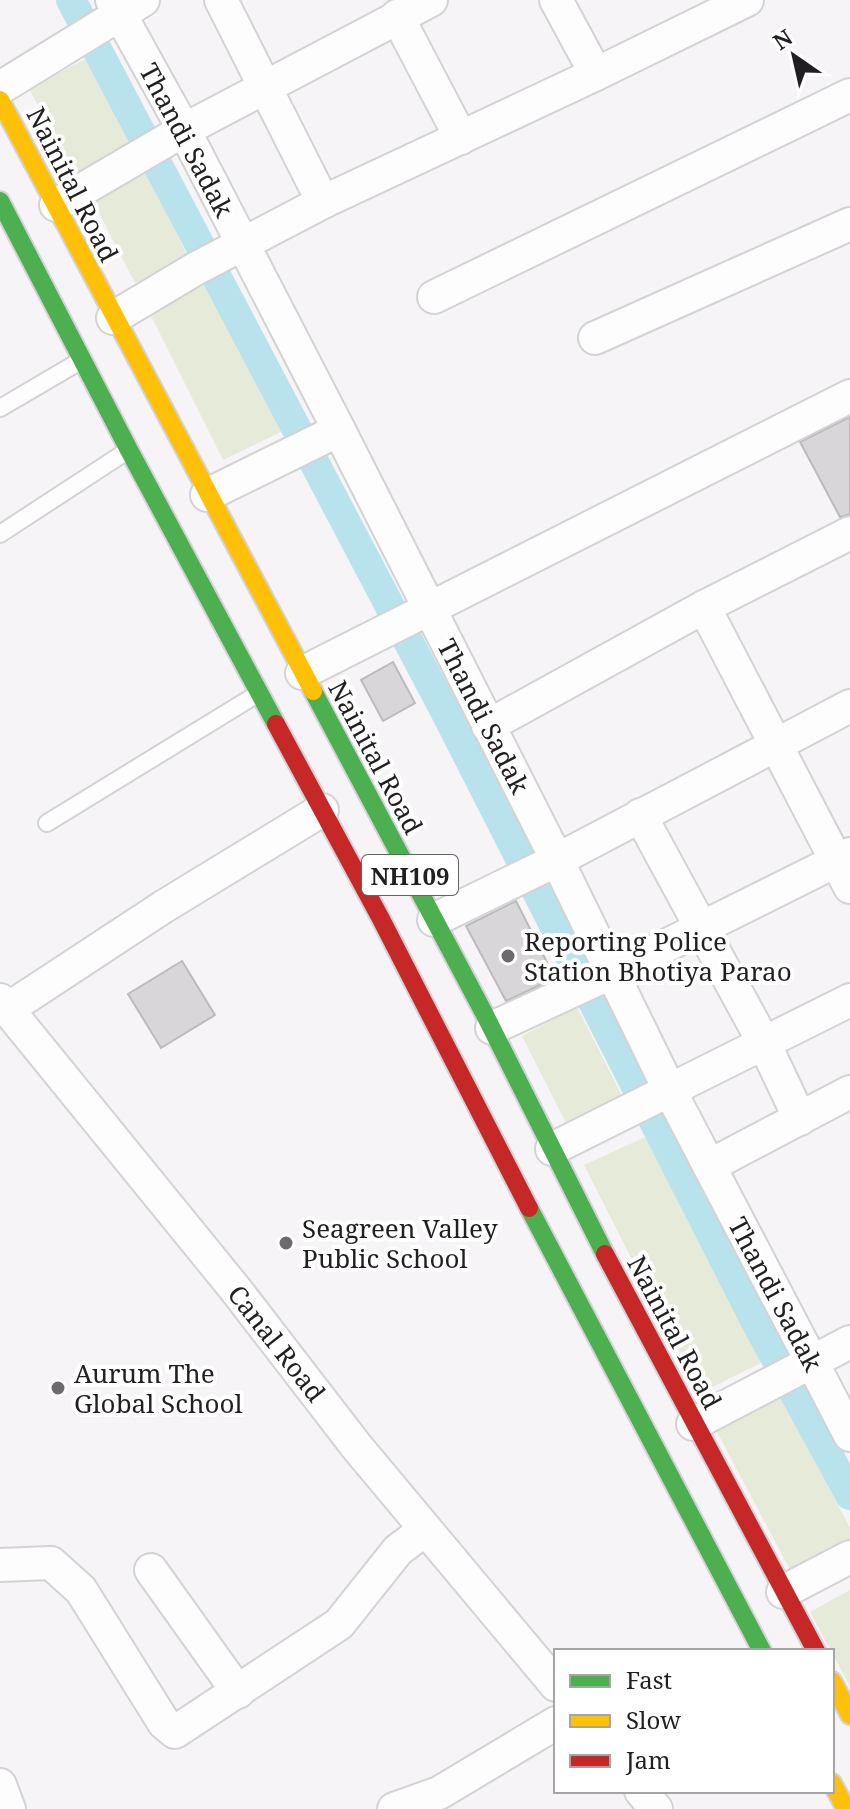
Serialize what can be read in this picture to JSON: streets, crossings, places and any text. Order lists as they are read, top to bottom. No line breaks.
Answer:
{"streets":{"highway":["Nainital Road","NH109"],"street":["Thandi Sadak","Canal Road"]},"places":["Reporting Police Station Bhotiya Parao","Seagreen Valley Public School","Aurum The Global School"],"legend":["Fast","Slow","Jam"],"north":"top left"}
